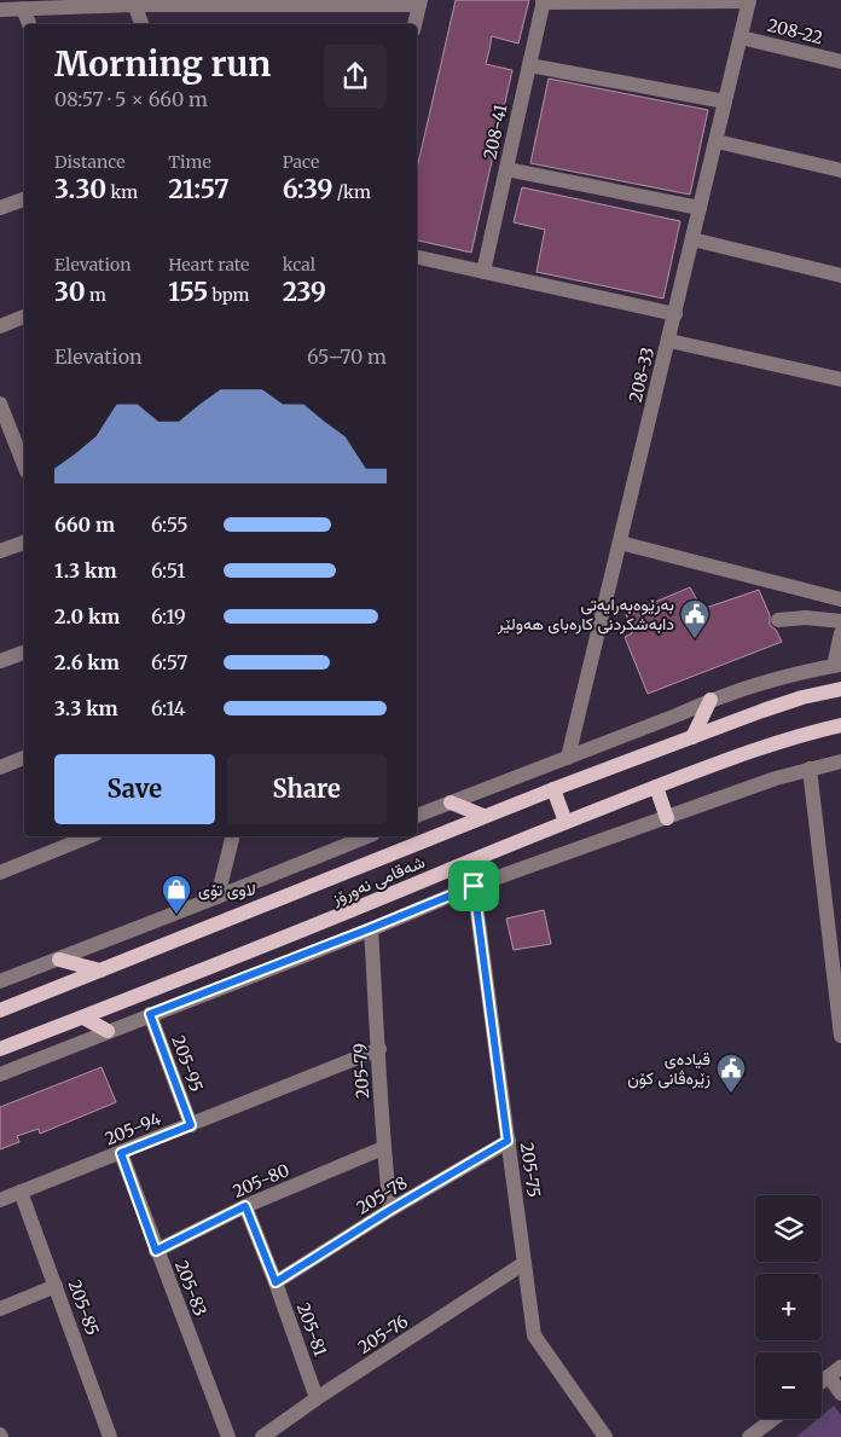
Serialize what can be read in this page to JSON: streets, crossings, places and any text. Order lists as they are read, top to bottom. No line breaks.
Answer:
{"streets":{"main road":["شەقامی نەورۆز"],"street":["208-22","208-41","208-33","205-95","205-79","205-94","205-75","205-80","205-78","205-83","205-85","205-81","205-76"]},"crossings":[["208-22","208-33"],["205-95","205-94"],["205-79","205-94"],["205-79","205-80"],["205-79","205-78"],["205-94","205-83"],["205-94","205-85"],["205-75","205-78"],["205-75","205-76"],["205-80","205-83"],["205-80","205-81"],["205-78","205-81"],["205-81","205-76"]],"places":{"public building":["بەرێوەبەرایەتی دابەشکردنی کارەبای هەولێر","قیادەی زێرەڤانی کۆن"],"shop":["لاوی تۆی"]},"page":{"heading":["Morning run","08:57 · 5 × 660 m"],"stats":[["Distance","3.30 km"],["Time","21:57"],["Pace","6:39 /km"],["Elevation","30 m"],["Heart rate","155 bpm"],["kcal","239"]],"chart":["Elevation","65–70 m"],"list":[{"name":"660 m","note":"6:55"},{"name":"1.3 km","note":"6:51"},{"name":"2.0 km","note":"6:19"},{"name":"2.6 km","note":"6:57"},{"name":"3.3 km","note":"6:14"}],"buttons":["Save","Share"],"map_buttons":["+","−"]}}
